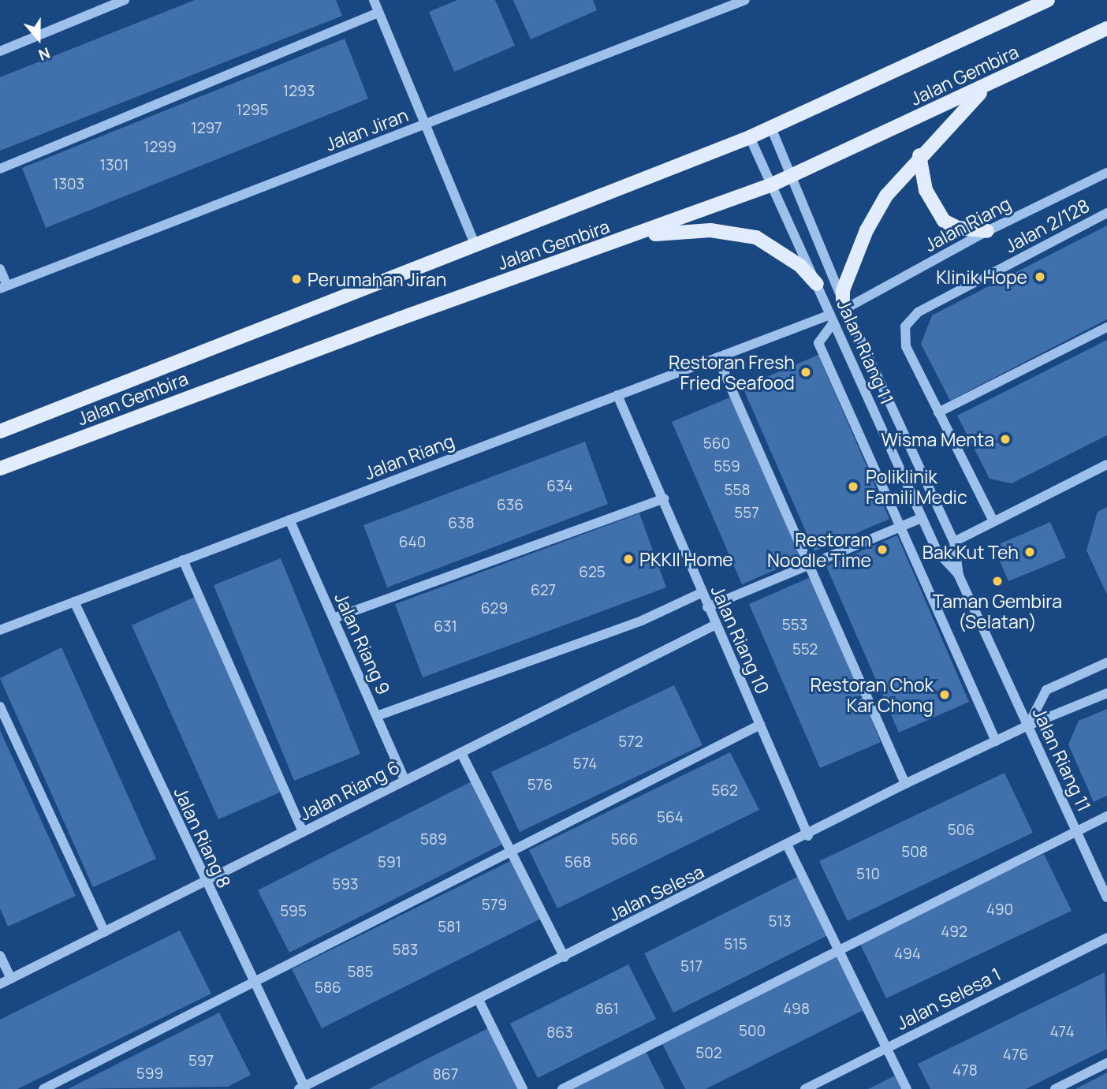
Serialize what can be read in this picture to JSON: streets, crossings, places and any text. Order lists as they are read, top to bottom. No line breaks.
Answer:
{"streets":{"main road":["Jalan Gembira"],"street":["Jalan Jiran","Jalan Riang","Jalan 2/128","Jalan Riang 11","Jalan Riang 10","Jalan Riang 9","Jalan Riang 6","Jalan Riang 8","Jalan Selesa","Jalan Selesa 1"]},"crossings":[["Jalan Gembira","Jalan Riang 11"],["Jalan Riang","Jalan Riang 11"],["Jalan Riang","Jalan Riang 10"],["Jalan Riang","Jalan Riang 9"],["Jalan Riang","Jalan Riang 8"],["Jalan Riang 11","Jalan Selesa"],["Jalan Riang 10","Jalan Riang 6"],["Jalan Riang 10","Jalan Selesa"],["Jalan Riang 9","Jalan Riang 6"],["Jalan Riang 6","Jalan Riang 8"],["Jalan Riang 8","Jalan Selesa"]],"places":["Klinik Hope","Perumahan Jiran","Restoran Fresh Fried Seafood","Wisma Menta","Poliklinik Famili Medic","Restoran Noodle Time","Bak Kut Teh","PKKII Home","Taman Gembira (Selatan)","Restoran Chok Kar Chong"],"house_numbers":["1293","1295","1297","1299","1301","1303","560","559","634","558","636","557","638","640","625","627","629","553","631","552","572","574","576","562","564","506","589","566","508","591","568","510","593","579","490","595","513","581","492","515","583","494","517","585","586","861","498","500","474","863","502","476","597","478","599","867"],"north":"bottom"}
